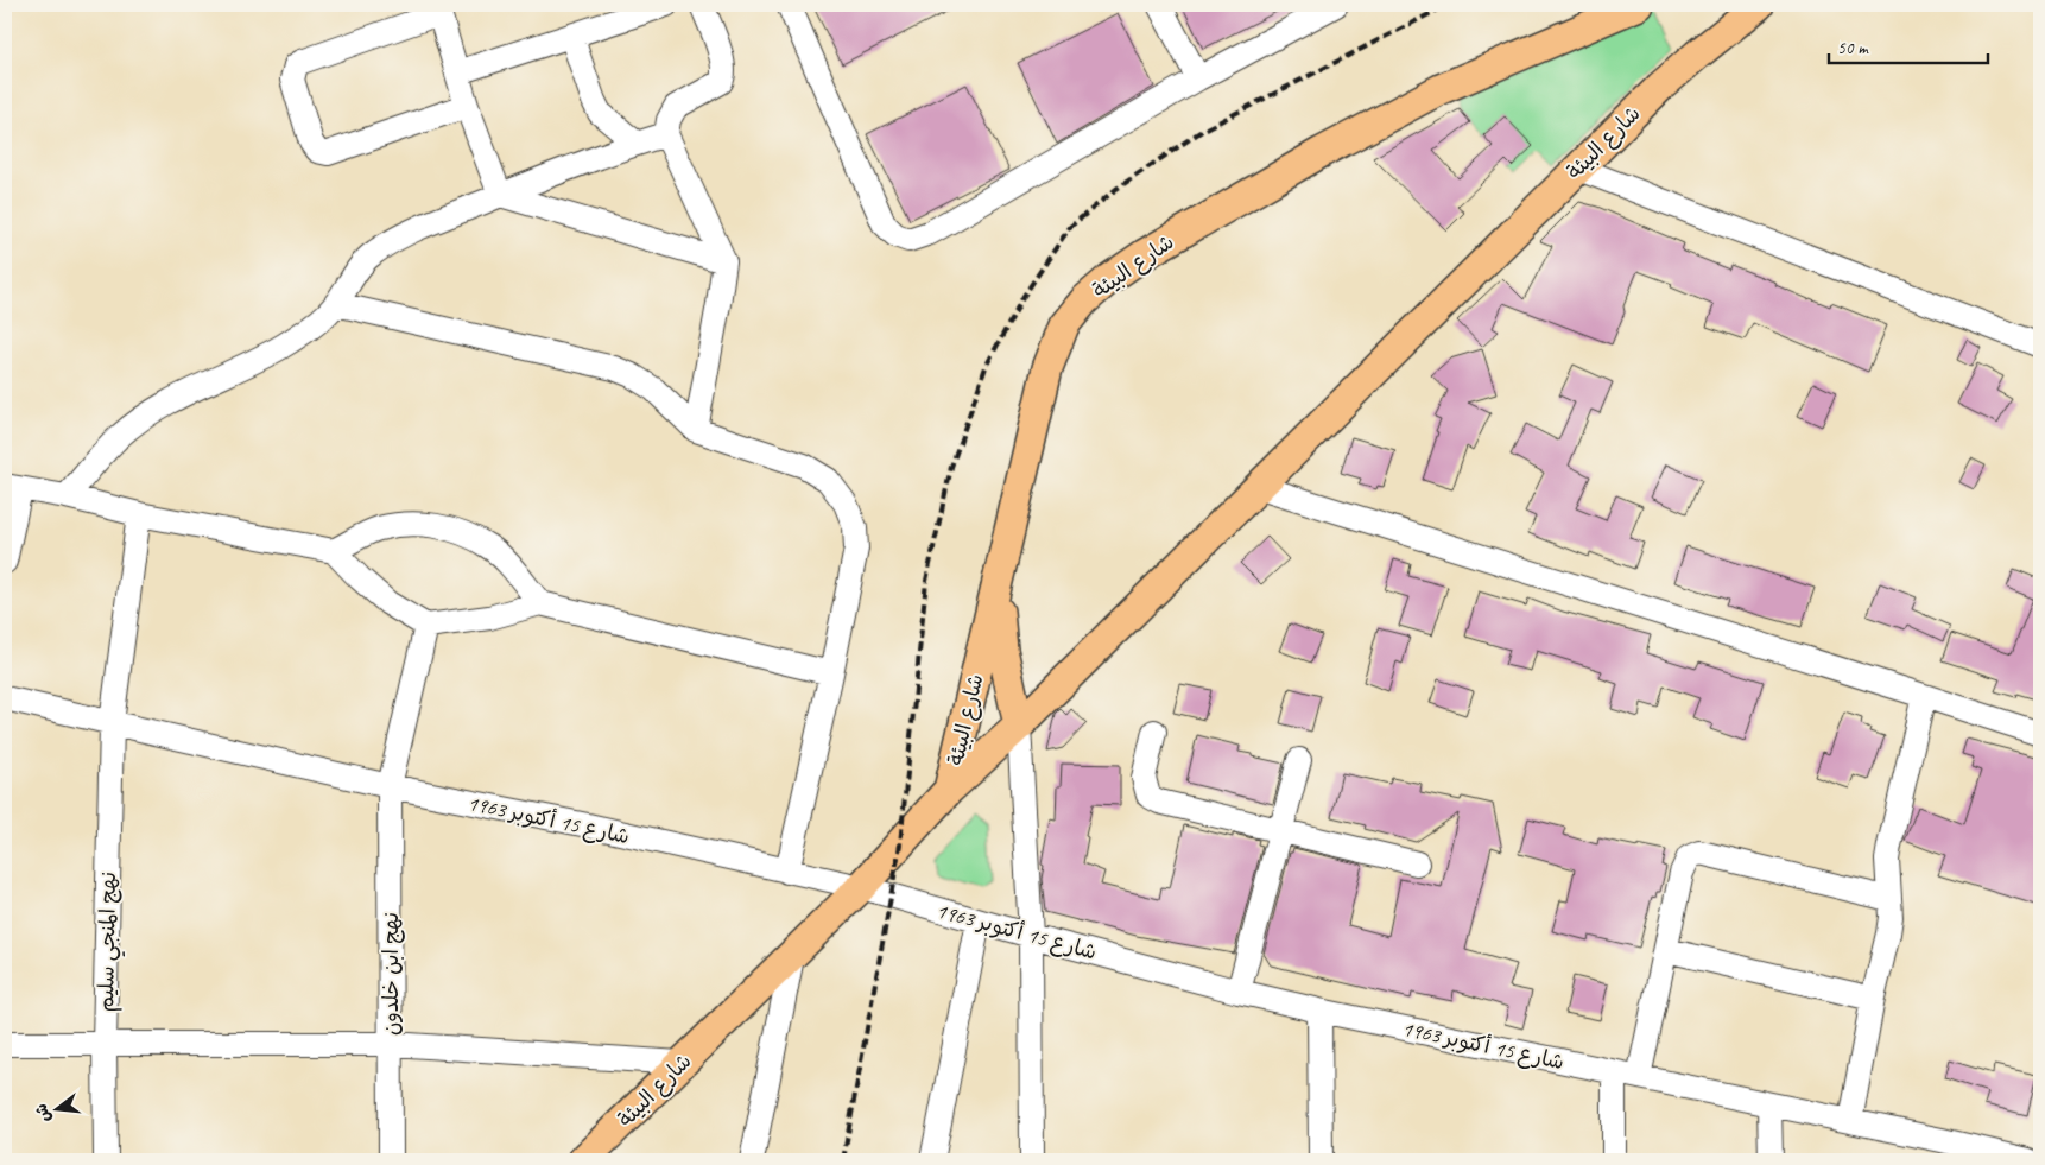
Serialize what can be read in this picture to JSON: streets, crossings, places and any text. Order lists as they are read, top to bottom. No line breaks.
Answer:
{"streets":{"main road":["شارع البيئة"],"street":["شارع 15 أكتوبر 1963","نهج المنجي سليم","نهج ابن خلدون"]},"crossings":[["شارع البيئة","شارع 15 أكتوبر 1963"],["شارع 15 أكتوبر 1963","نهج المنجي سليم"],["شارع 15 أكتوبر 1963","نهج ابن خلدون"]],"scale_bar":"50 m","north":"left"}
